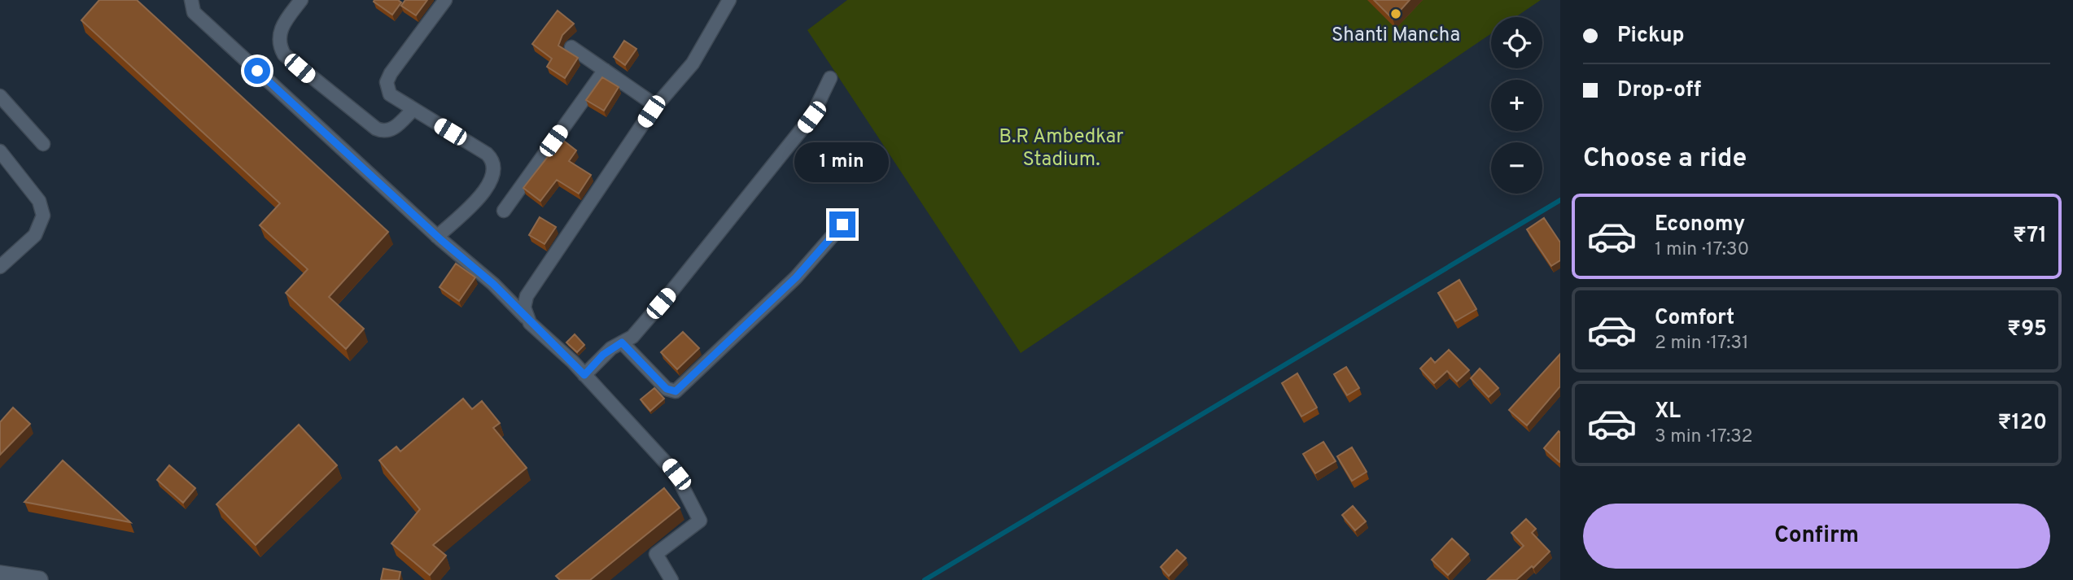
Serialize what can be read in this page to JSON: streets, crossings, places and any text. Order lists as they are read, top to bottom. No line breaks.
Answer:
{"parks":["B.R Ambedkar Stadium."],"places":["Shanti Mancha"],"page":{"banner":["Pickup","Drop-off"],"map_buttons":["+","−"],"heading":"Choose a ride","bubble":"1 min","list":[{"name":"Economy","note":"1 min · 17:30","value":"₹71"},{"name":"Comfort","note":"2 min · 17:31","value":"₹95"},{"name":"XL","note":"3 min · 17:32","value":"₹120"}],"buttons":"Confirm"}}
